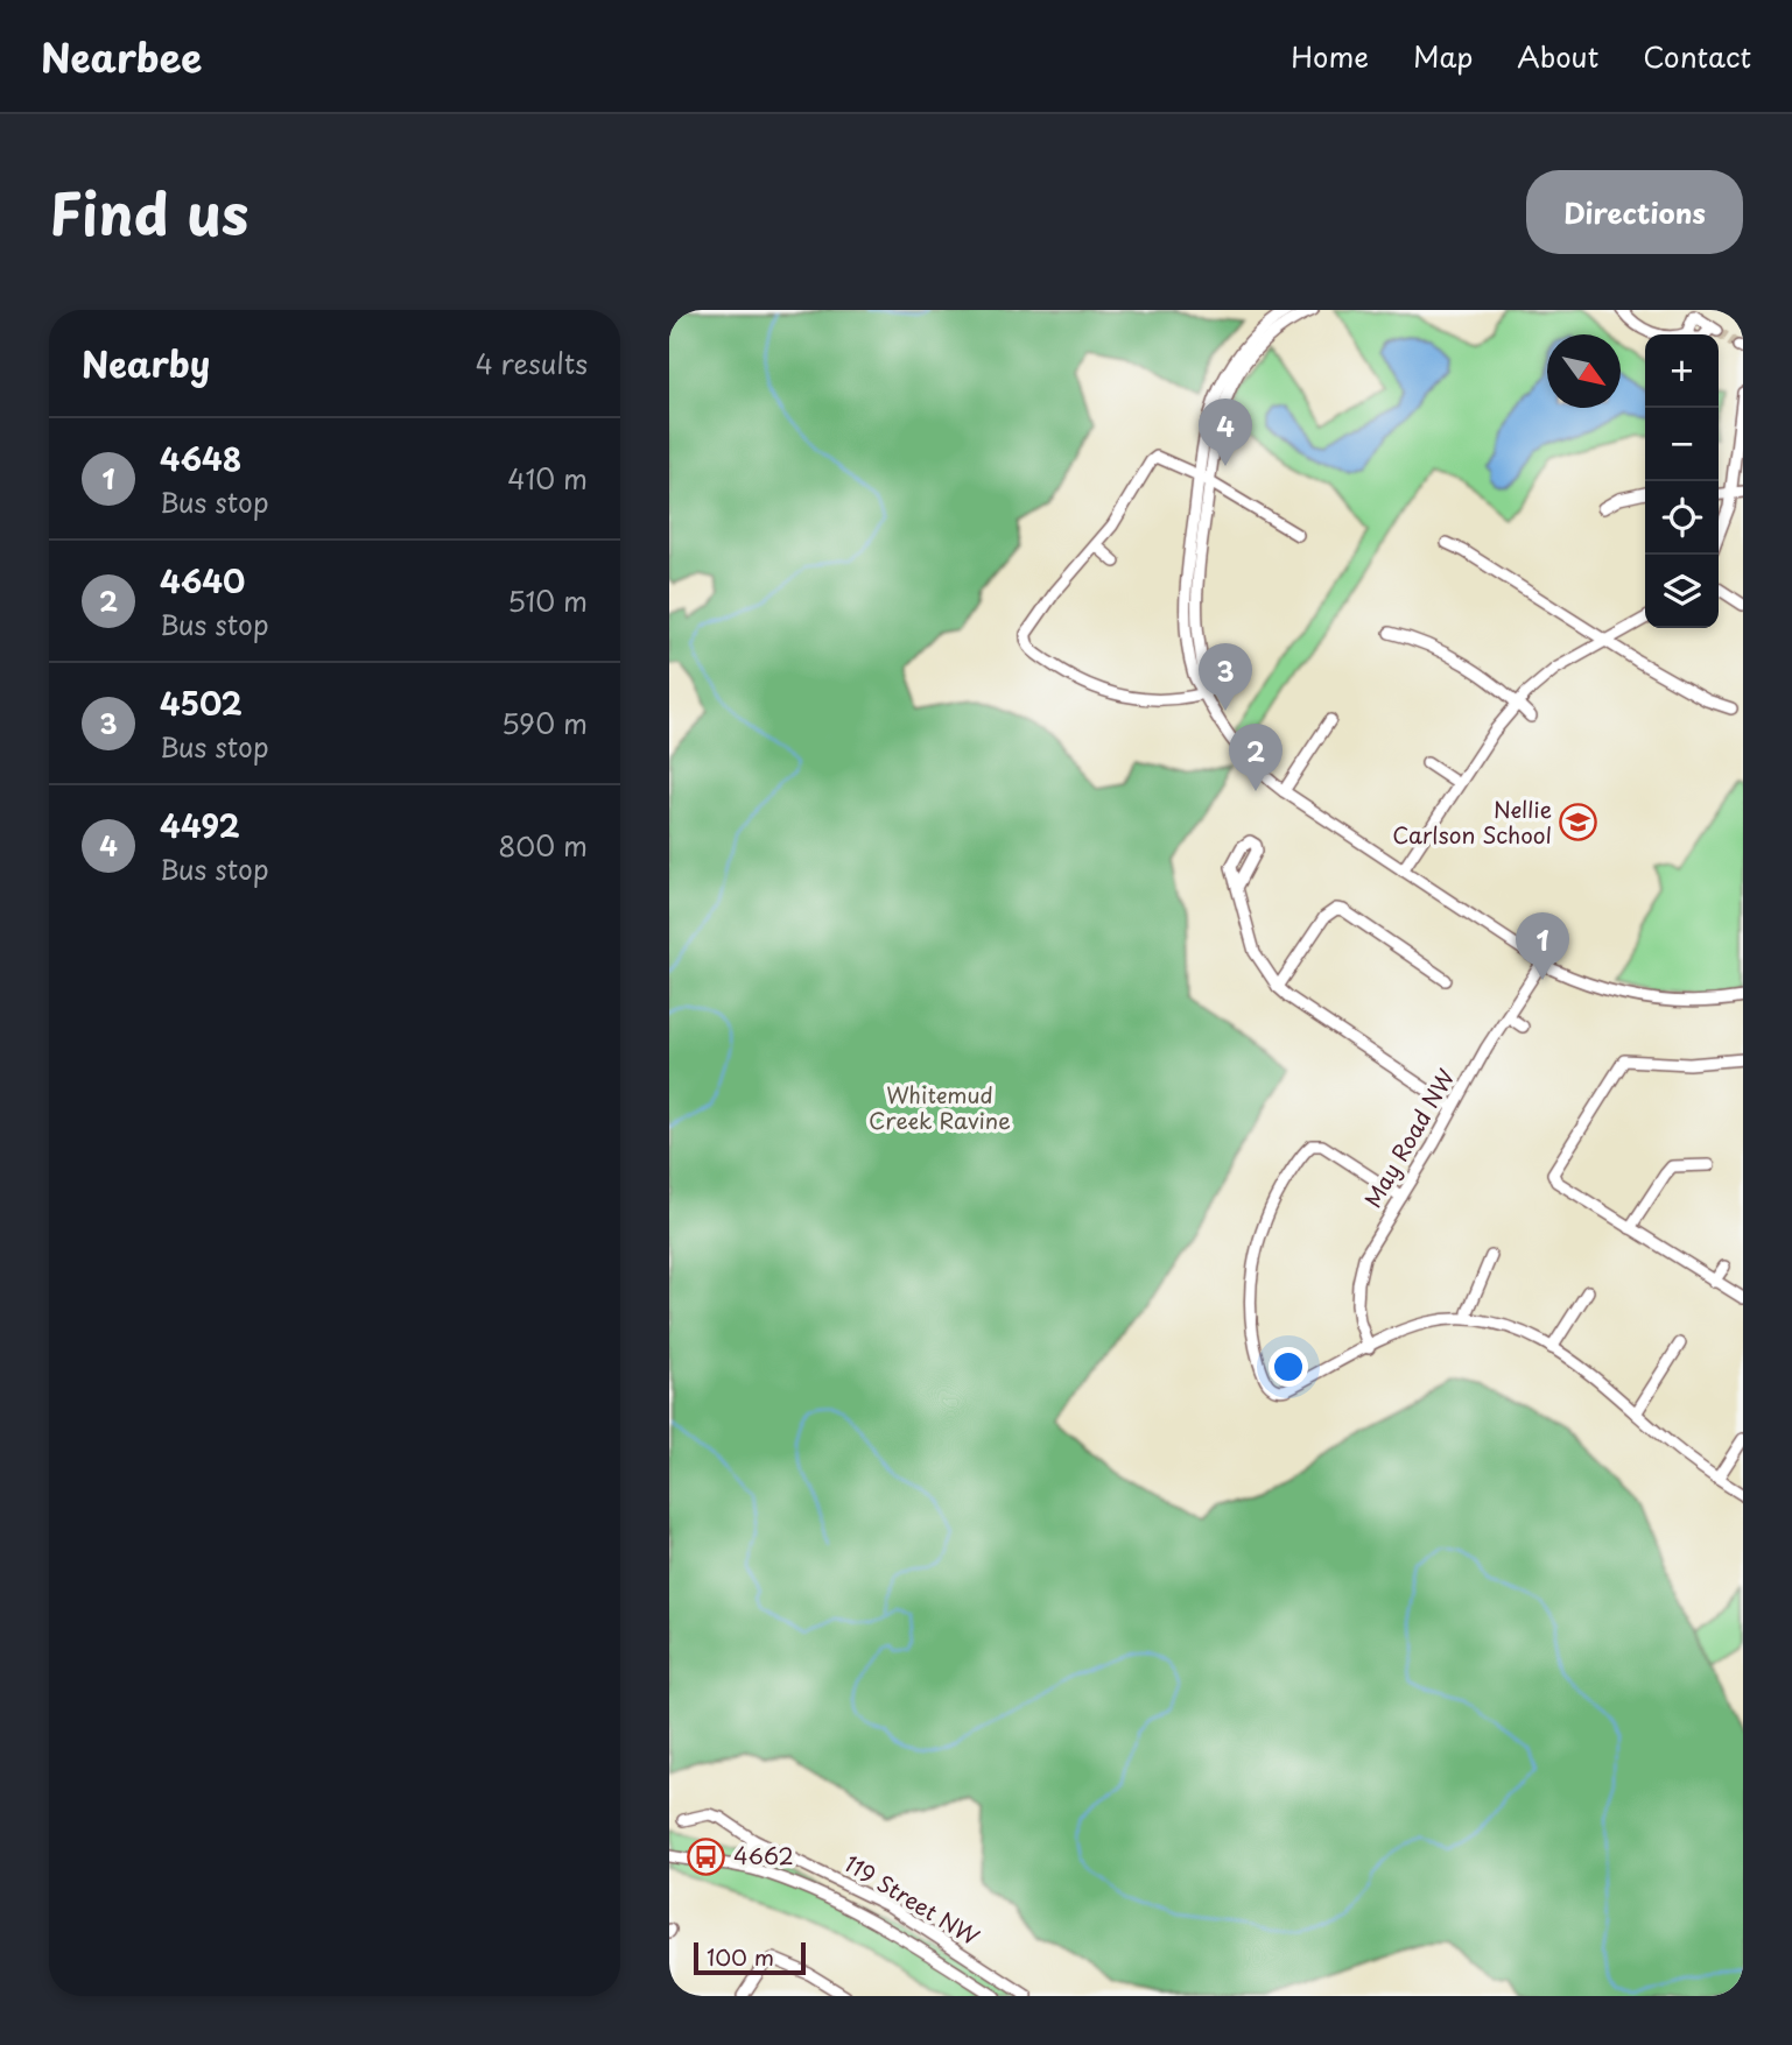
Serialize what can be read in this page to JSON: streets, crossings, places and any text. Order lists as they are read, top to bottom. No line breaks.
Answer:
{"streets":{"street":["May Road NW","119 Street NW"]},"parks":["Whitemud Creek Ravine"],"places":{"school or university":["Nellie Carlson School"],"bus stop":["4662"]},"scale_bar":"100 m","north":"bottom right","page":{"header":"Nearbee","nav":["Home","Map","About","Contact"],"title":"Find us","buttons":"Directions","heading":["Nearby","4 results"],"map_buttons":["+","−"],"pins":["4","3","2","1"],"list":[{"mark":"1","name":"4648","note":"Bus stop","value":"410 m"},{"mark":"2","name":"4640","note":"Bus stop","value":"510 m"},{"mark":"3","name":"4502","note":"Bus stop","value":"590 m"},{"mark":"4","name":"4492","note":"Bus stop","value":"800 m"}],"scale":"100 m"}}
